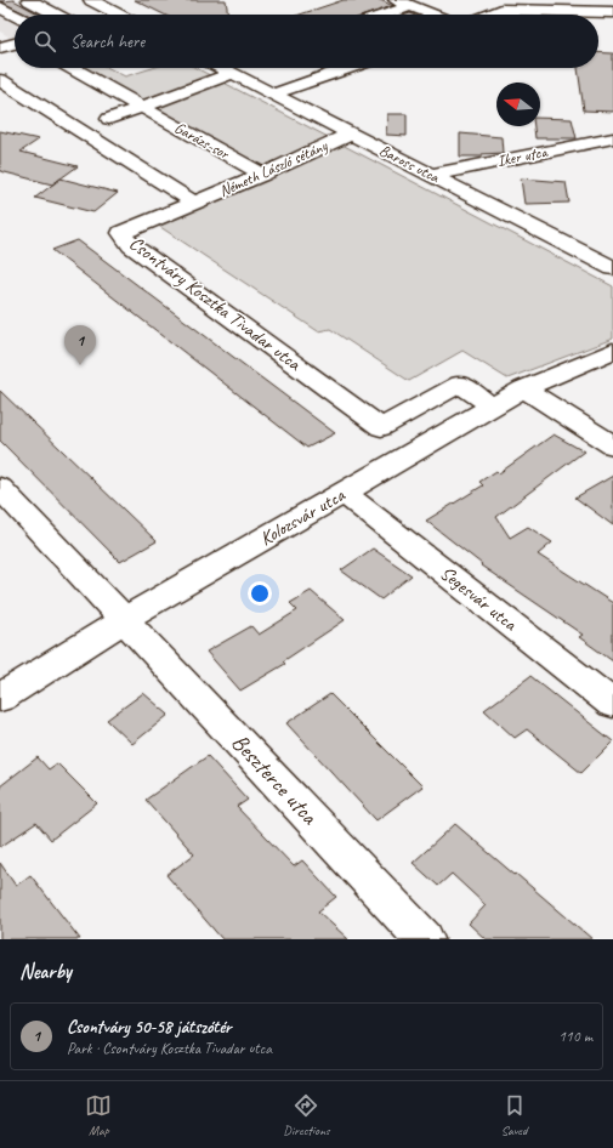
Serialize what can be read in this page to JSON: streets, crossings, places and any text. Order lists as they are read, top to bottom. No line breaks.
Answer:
{"streets":{"street":["Garázs-sor","Iker utca","Baross utca","Németh László sétány","Csontváry Kosztka Tivadar utca","Kolozsvár utca","Segesvár utca","Beszterce utca"]},"crossings":[["Garázs-sor","Baross utca"],["Garázs-sor","Németh László sétány"],["Iker utca","Baross utca"],["Baross utca","Németh László sétány"],["Németh László sétány","Csontváry Kosztka Tivadar utca"],["Csontváry Kosztka Tivadar utca","Kolozsvár utca"],["Kolozsvár utca","Segesvár utca"],["Kolozsvár utca","Beszterce utca"]],"north":"left","page":{"search":"Search here","pins":"1","heading":"Nearby","list":[{"mark":"1","name":"Csontváry 50-58 játszótér","note":"Park · Csontváry Kosztka Tivadar utca","value":"110 m"}],"nav":["Map","Directions","Saved"]}}
